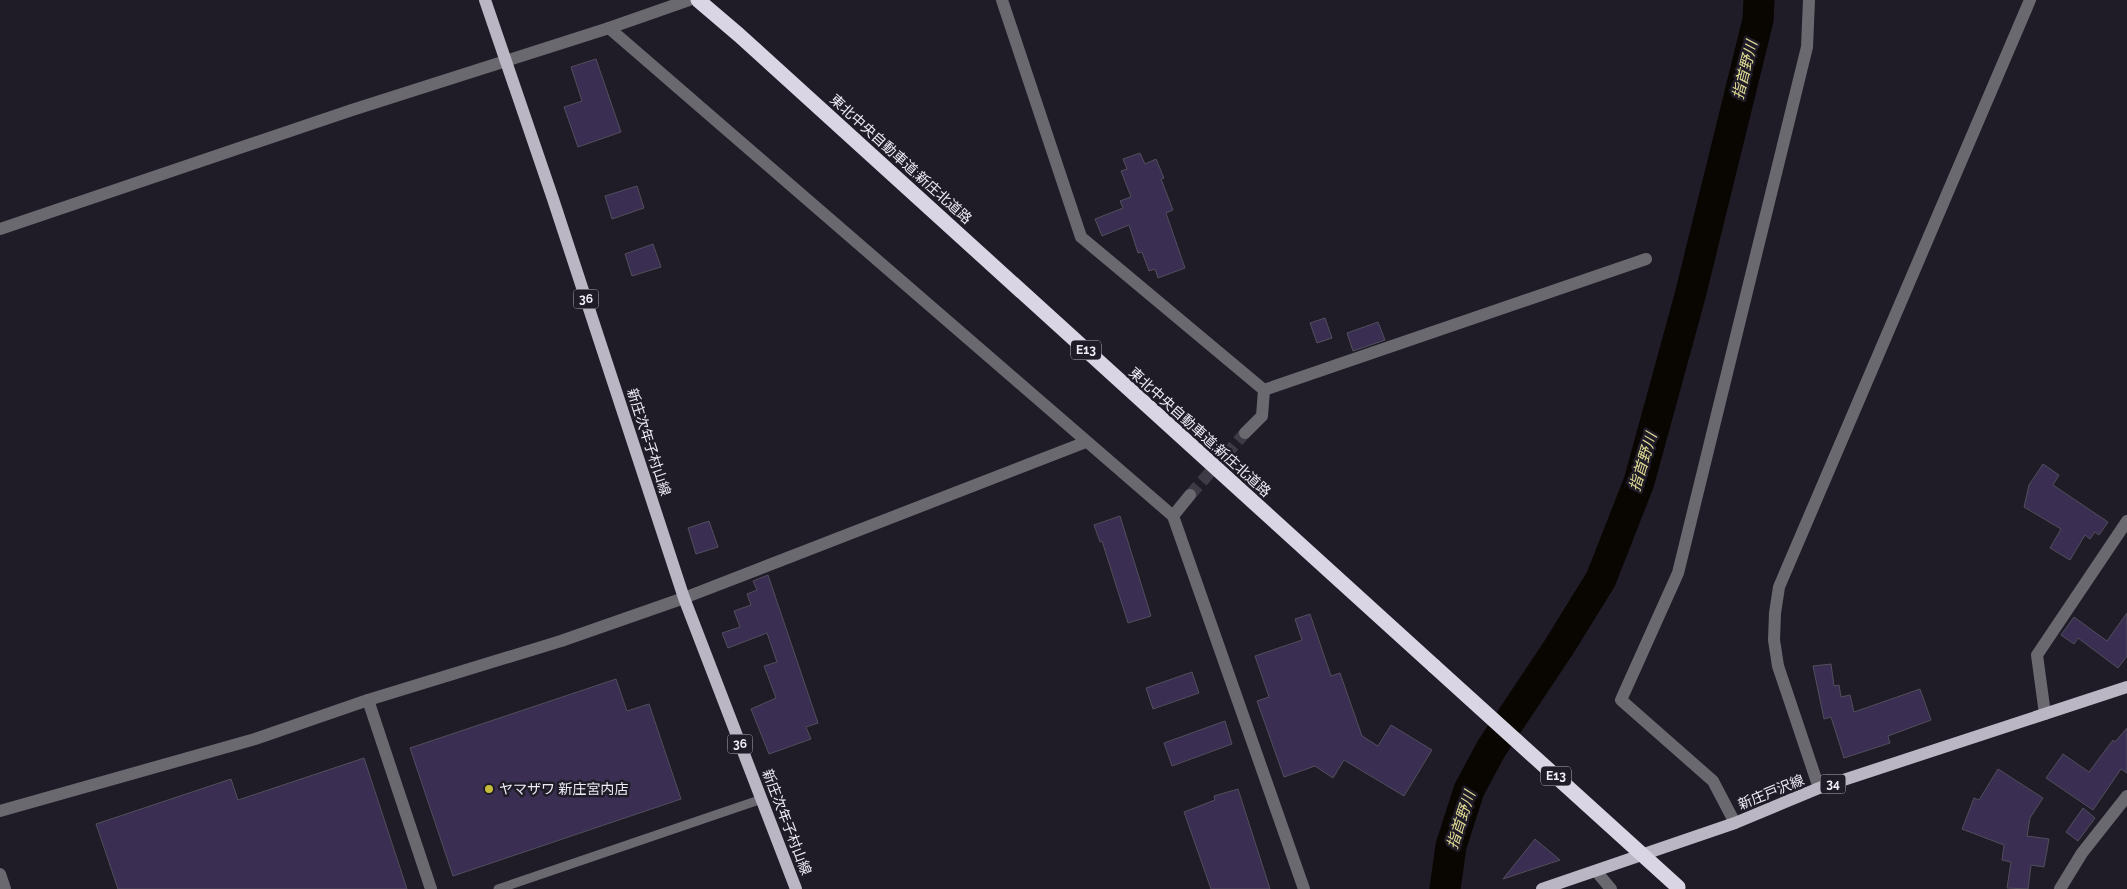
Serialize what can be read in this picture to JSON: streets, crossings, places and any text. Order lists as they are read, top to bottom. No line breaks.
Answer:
{"streets":{"highway":["東北中央自動車道;新庄北道路","E13"],"main road":["36","新庄次年子村山線","34","新庄戸沢線"]},"water":["指首野川"],"places":["ヤマザワ 新庄宮内店"]}
